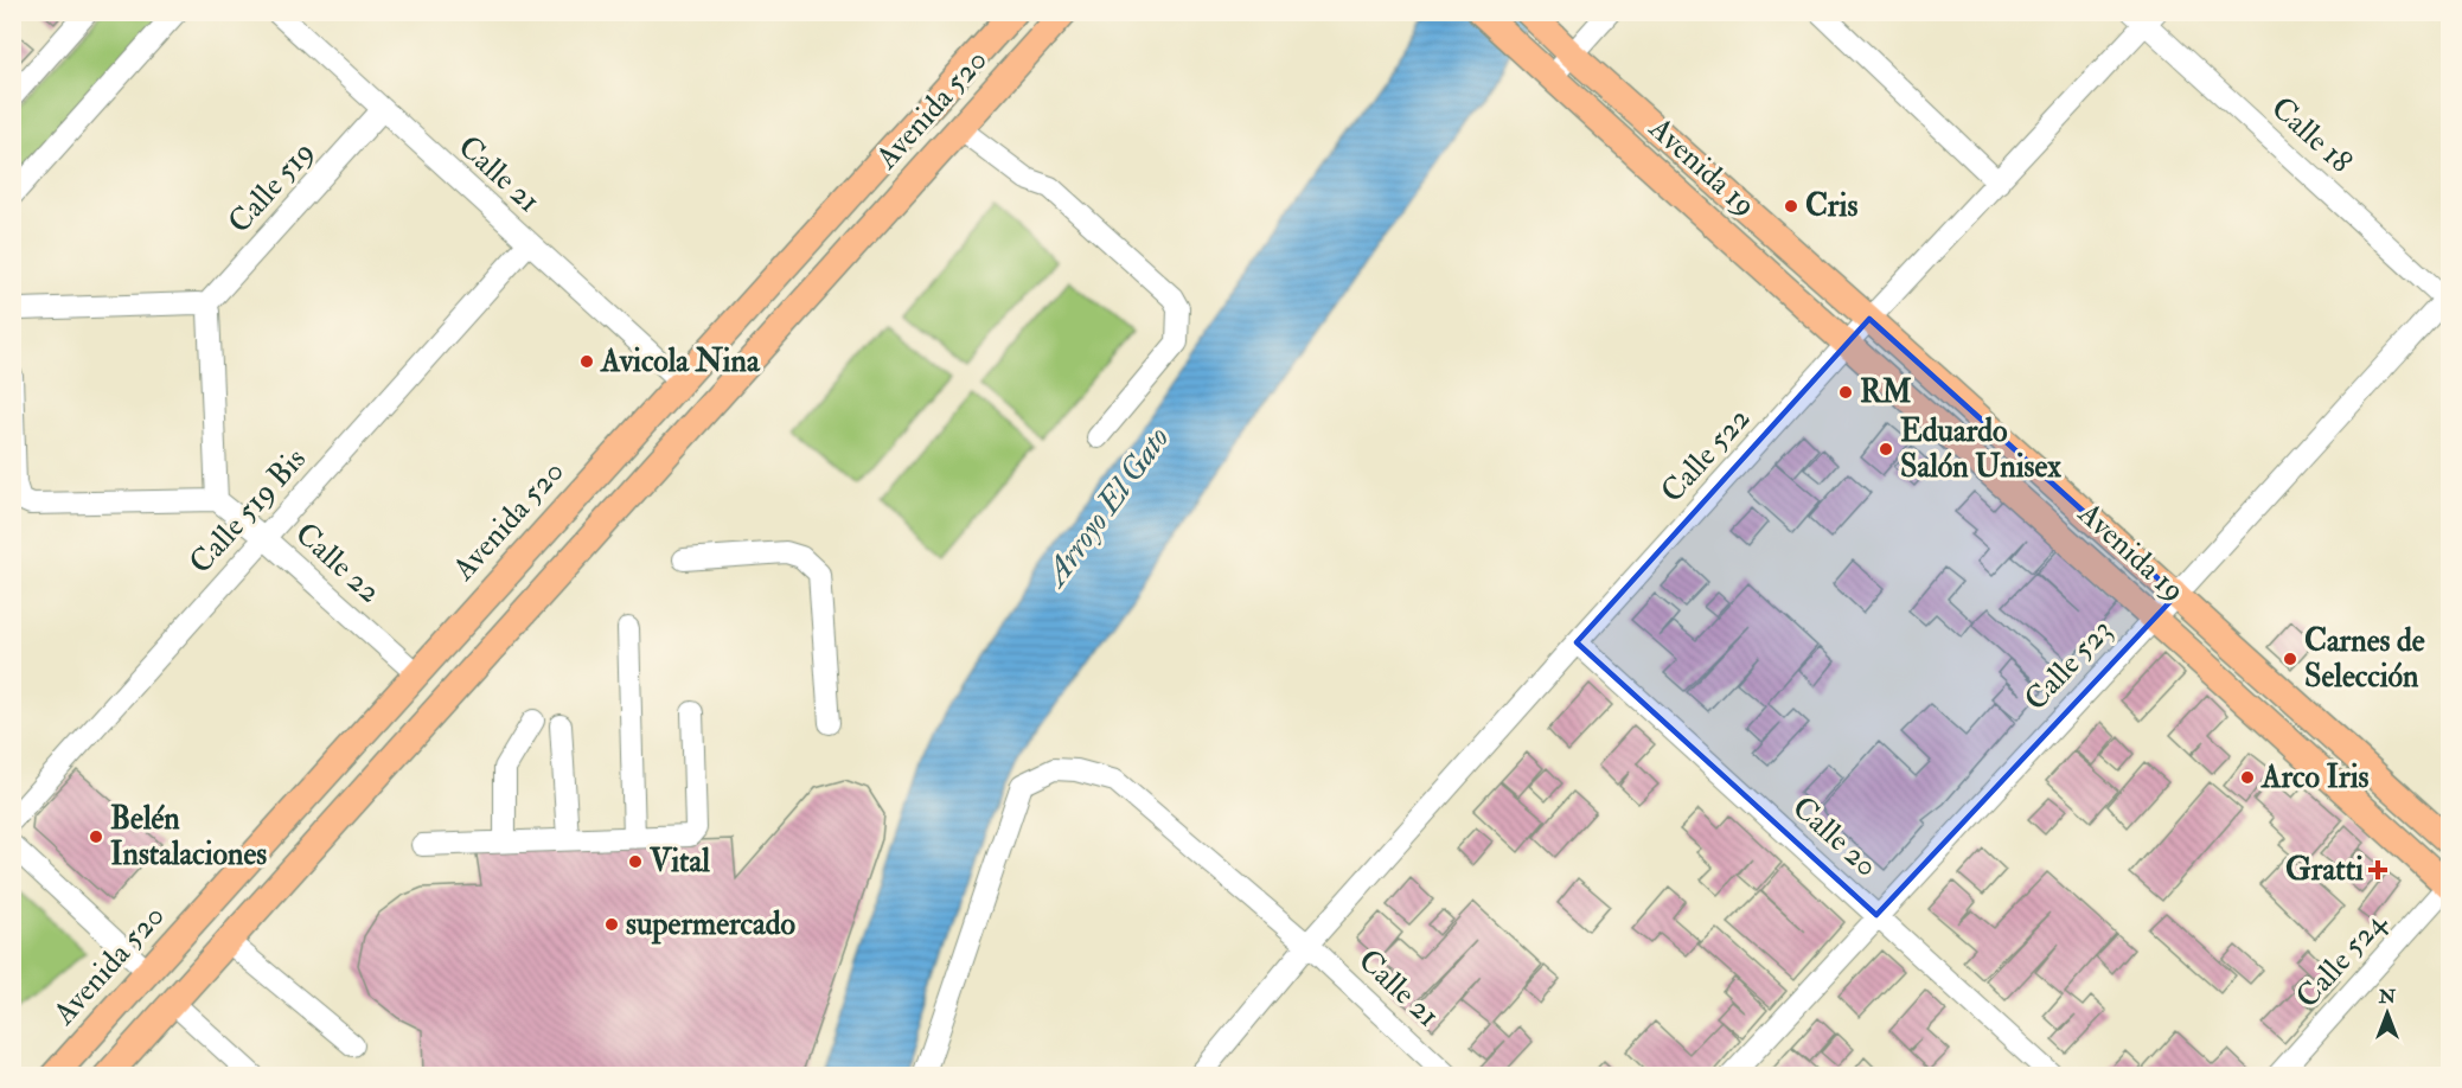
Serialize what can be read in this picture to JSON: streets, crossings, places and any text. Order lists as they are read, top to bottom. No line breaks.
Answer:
{"streets":{"main road":["Avenida 520","Avenida 19"],"street":["Calle 18","Calle 21","Calle 519","Calle 522","Calle 519 Bis","Calle 22","Calle 523","Calle 20","Calle 524"]},"crossings":[["Avenida 520","Calle 21"],["Avenida 520","Calle 22"],["Calle 18","Calle 522"],["Calle 18","Calle 523"],["Avenida 19","Calle 522"],["Avenida 19","Calle 523"],["Avenida 19","Calle 524"],["Calle 21","Calle 519"],["Calle 21","Calle 522"],["Calle 21","Calle 519 Bis"],["Calle 522","Calle 20"],["Calle 519 Bis","Calle 22"],["Calle 523","Calle 20"]],"water":["Arroyo El Gato"],"places":{"other":["Cris","Avicola Nina","RM","Eduardo Salón Unisex","Carnes de Selección","Arco Iris","Belén Instalaciones","Vital","supermercado"],"health":["Gratti"]},"north":"top"}
